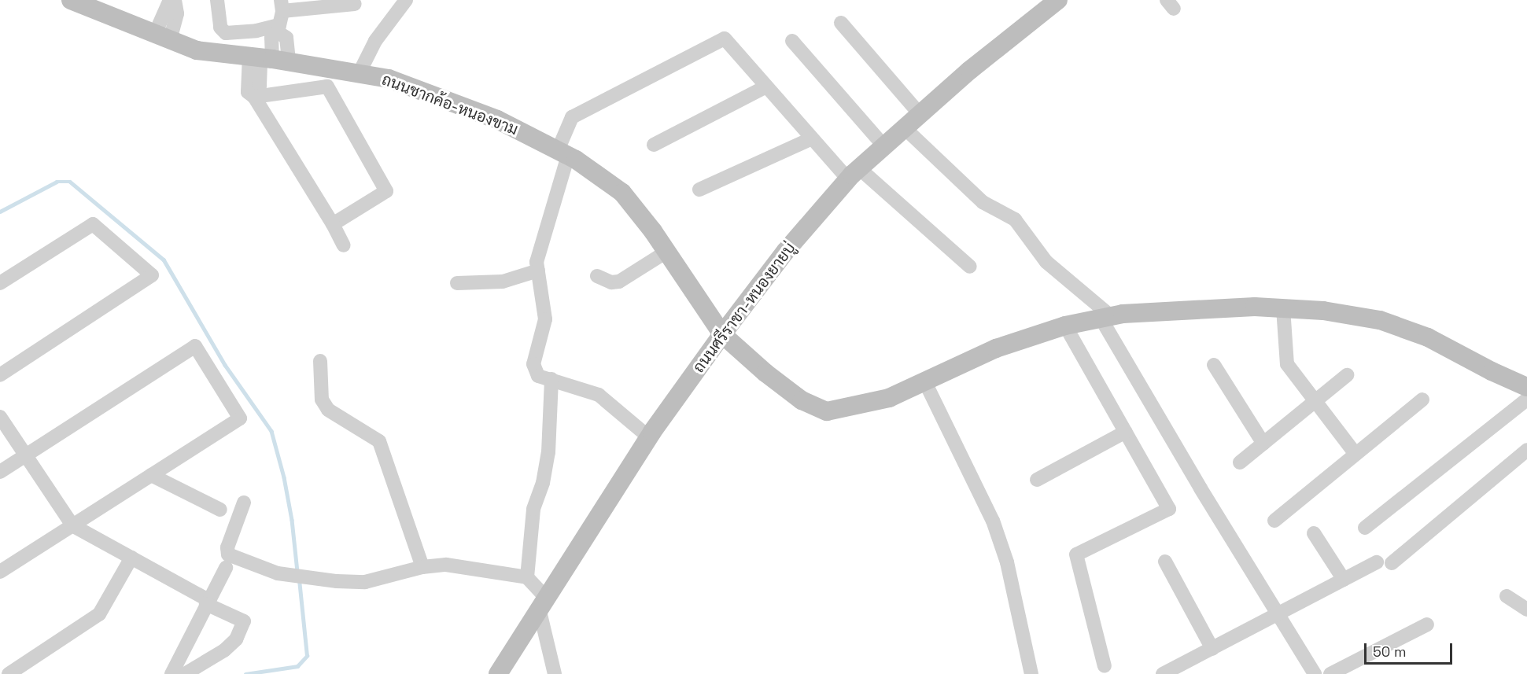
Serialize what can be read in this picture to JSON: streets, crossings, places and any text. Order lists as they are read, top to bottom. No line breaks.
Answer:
{"streets":{"street":["ถนนชากค้อ-หนองขาม","ถนนศรีราชา-หนองยายบู่"]},"crossings":[["ถนนชากค้อ-หนองขาม","ถนนศรีราชา-หนองยายบู่"]],"scale_bar":"50 m"}
